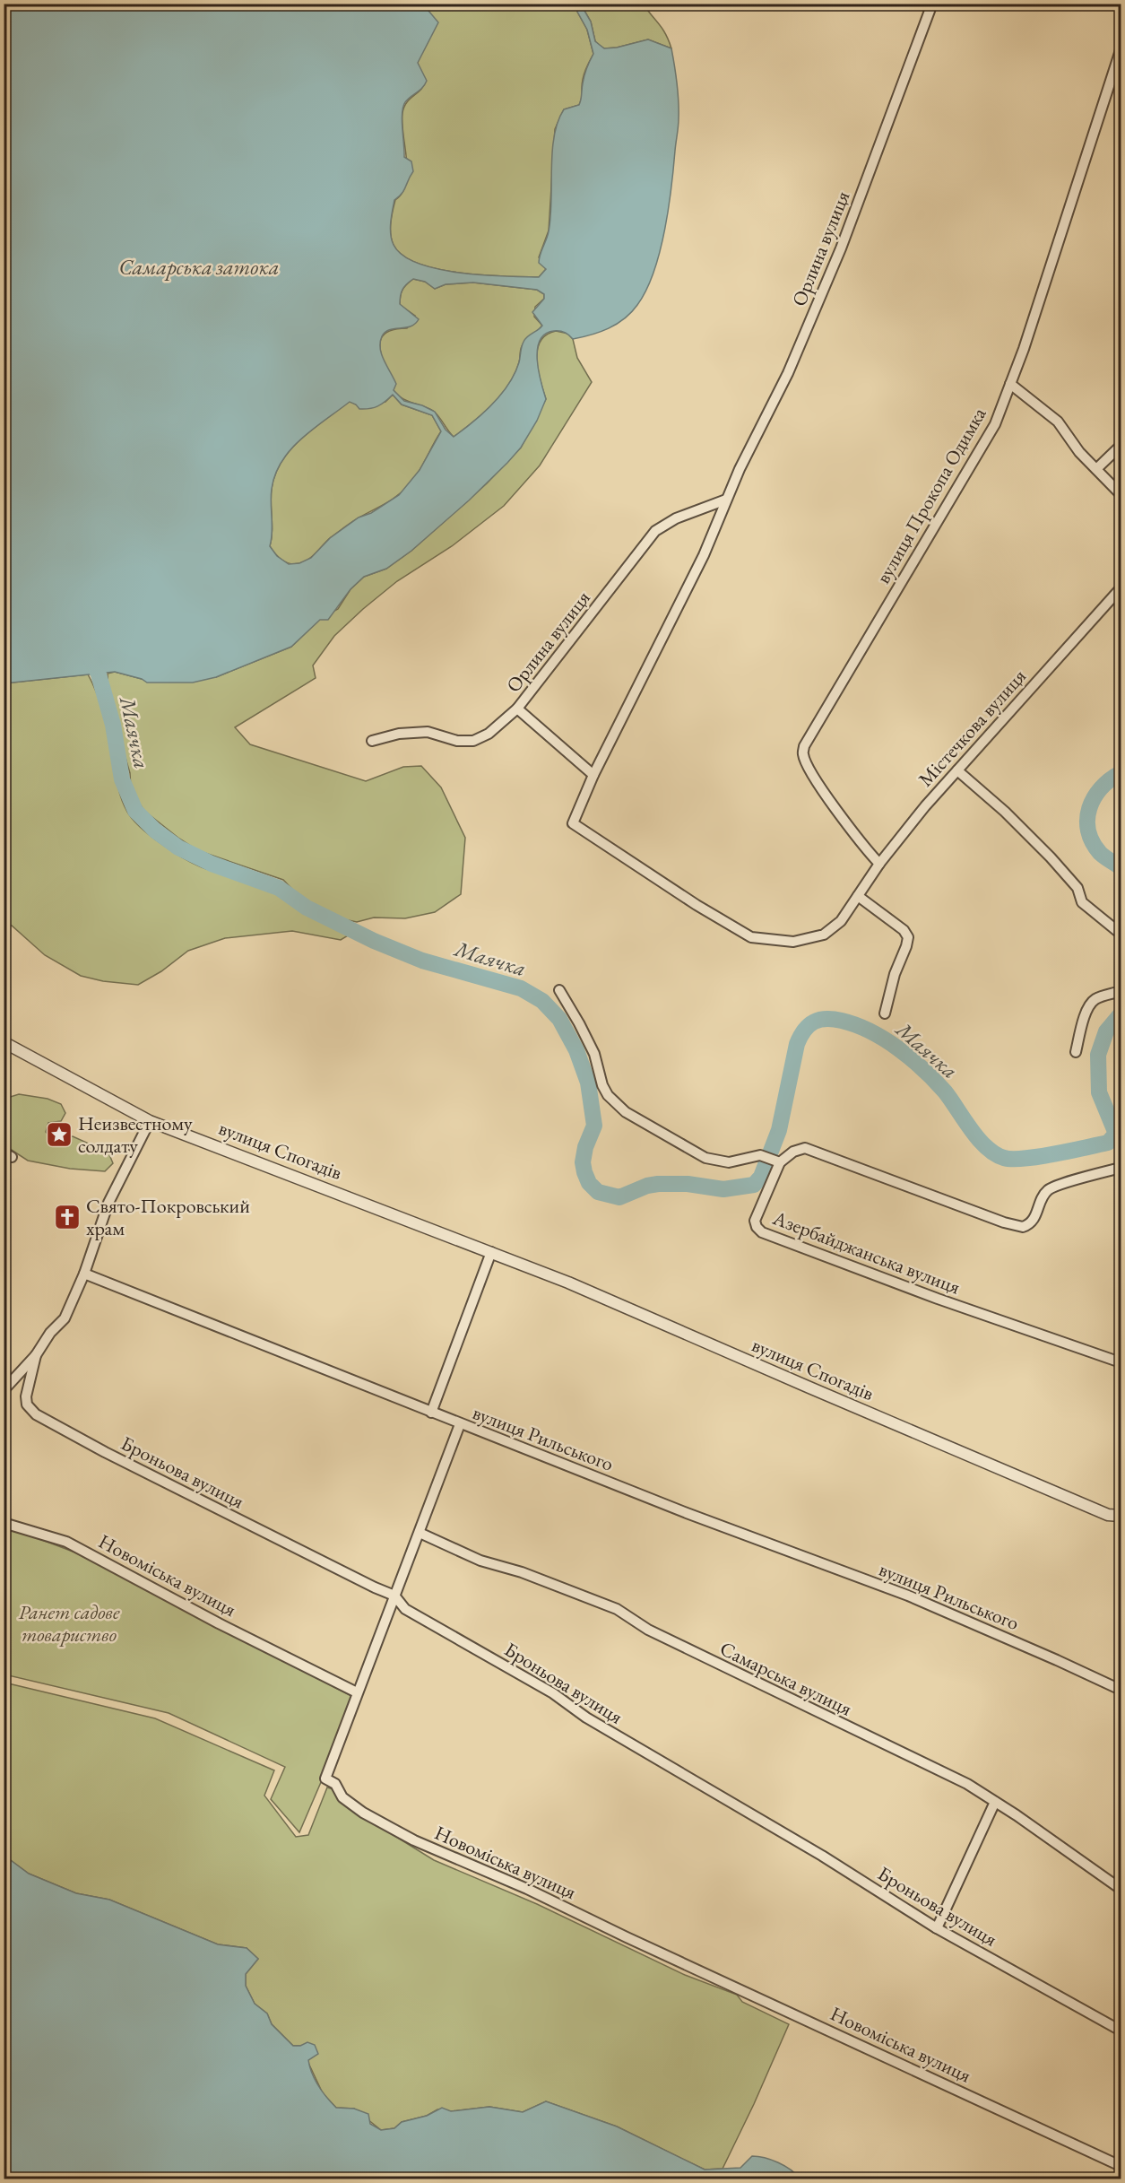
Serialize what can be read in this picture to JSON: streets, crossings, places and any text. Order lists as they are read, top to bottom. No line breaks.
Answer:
{"streets":{"street":["Орлина вулиця","вулиця Прокопа Одимка","Містечкова вулиця","вулиця Спогадів","Азербайджанська вулиця","вулиця Рильського","Броньова вулиця","Новоміська вулиця","Самарська вулиця"]},"crossings":[["Орлина вулиця","Містечкова вулиця"],["вулиця Прокопа Одимка","Містечкова вулиця"]],"water":["Самарська затока","Маячка"],"parks":["Ранет садове товариство"],"places":{"place":["Неизвестному солдату"],"church":["Свято-Покровський храм"]}}
